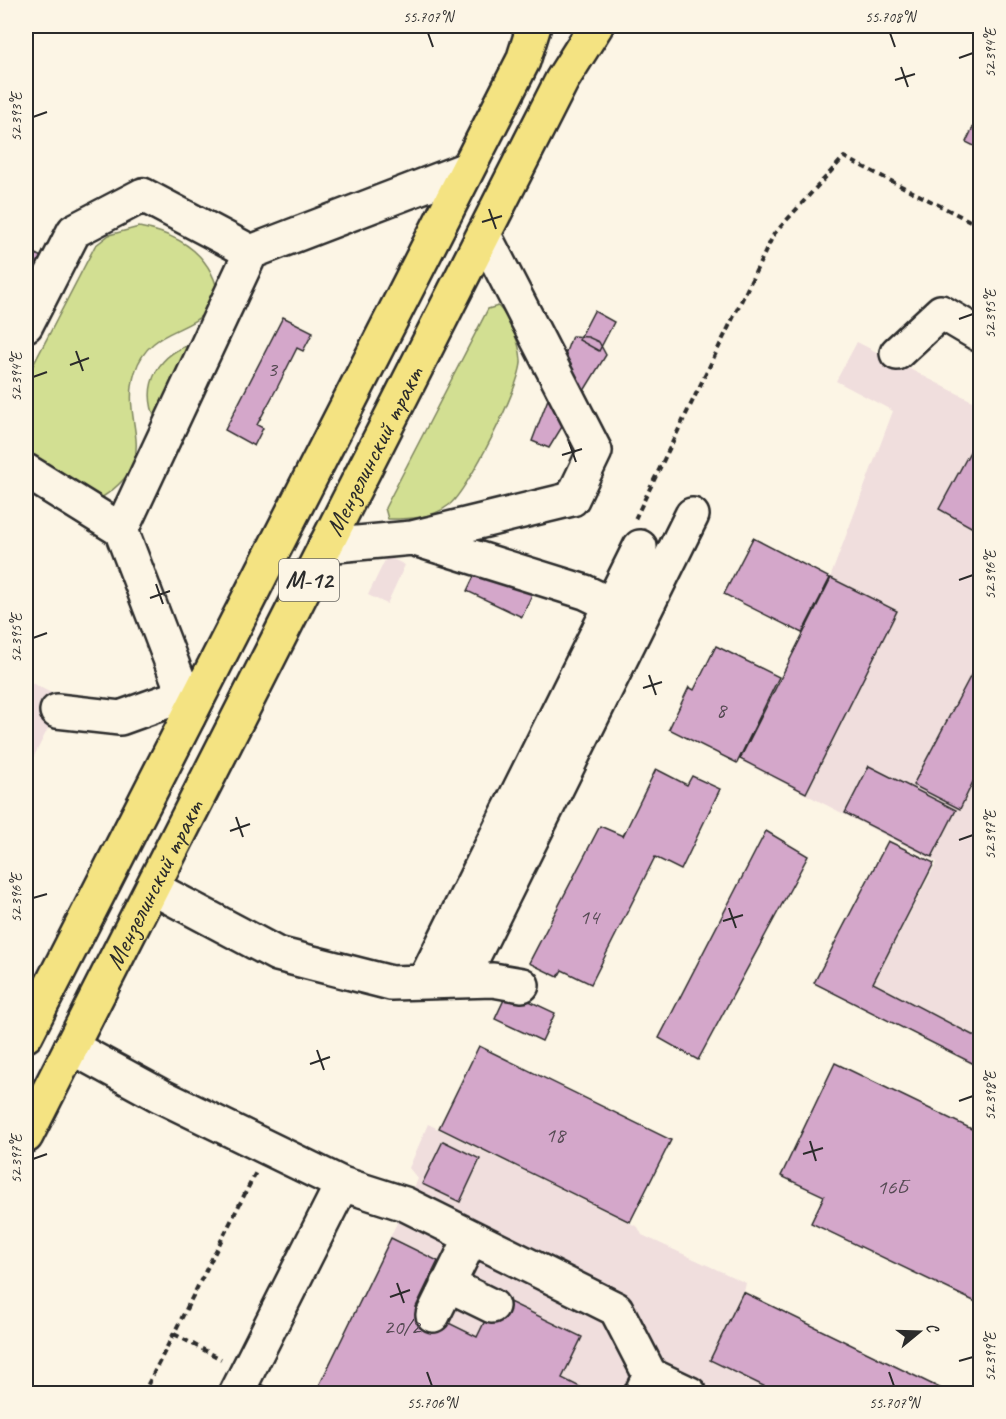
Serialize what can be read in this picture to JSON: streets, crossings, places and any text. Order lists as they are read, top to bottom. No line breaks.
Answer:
{"streets":{"main road":["Мензелинский тракт","М-12"]},"house_numbers":["3","8","14","18","16Б","20/2"],"north":"right","coordinates":["55.707°N","55.708°N","52.394°E","52.393°E","52.395°E","52.396°E","52.397°E","52.398°E","52.399°E","55.706°N"]}
